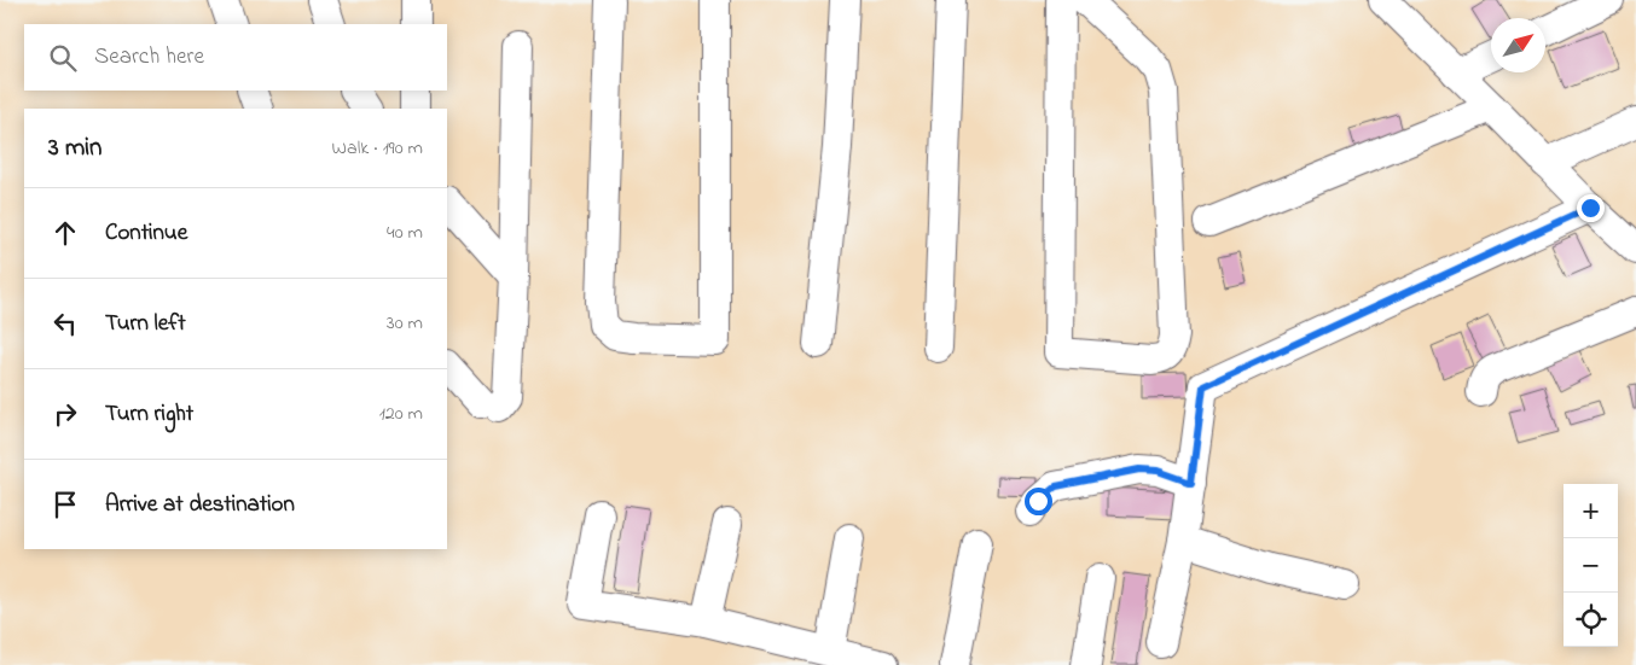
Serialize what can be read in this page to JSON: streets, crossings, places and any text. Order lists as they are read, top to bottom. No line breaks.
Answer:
{"north":"top right","page":{"search":"Search here","heading":["3 min","Walk · 190 m"],"list":[["Continue","40 m"],["Turn left","30 m"],["Turn right","120 m"],"Arrive at destination"],"map_buttons":["+","−"]}}
